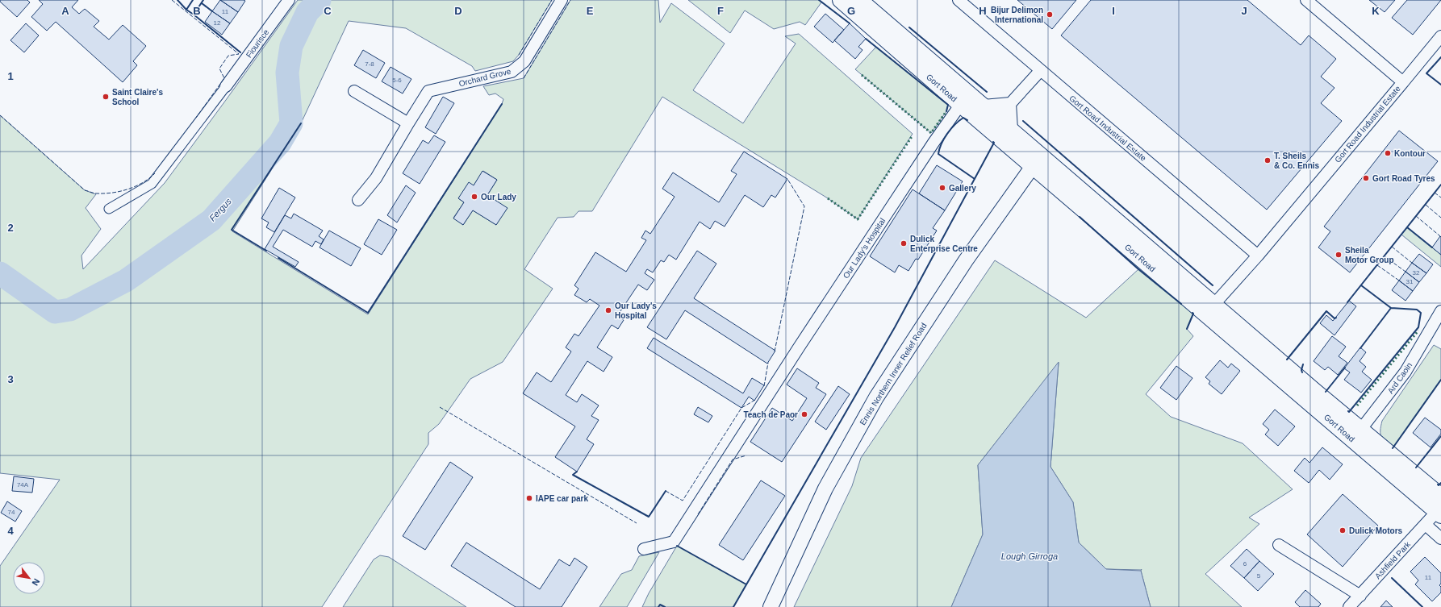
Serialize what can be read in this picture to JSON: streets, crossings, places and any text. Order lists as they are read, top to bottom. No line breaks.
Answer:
{"streets":{"main road":["Gort Road"],"street":["Fiourisce","Orchard Grove","Gort Road Industrial Estate","Our Lady's Hospital","Ennis Northern Inner Relief Road","Ard Caoin","Ashfield Park"]},"crossings":[["Gort Road","Gort Road Industrial Estate"],["Gort Road","Our Lady's Hospital"],["Gort Road","Ennis Northern Inner Relief Road"],["Gort Road","Ard Caoin"],["Gort Road","Ashfield Park"]],"water":["Fergus","Lough Girroga"],"places":["Bijur Delimon International","Saint Claire's School","Kontour","T. Sheils & Co. Ennis","Gort Road Tyres","Gallery","Our Lady","Dulick Enterprise Centre","Sheila Motor Group","Our Lady's Hospital","Teach de Paor","IAPE car park","Dulick Motors"],"house_numbers":["11","12","7-8","5-6","32","31","74A","74","6","5","11"],"north":"bottom right","grid":{"columns":["A","B","C","D","E","F","G","H","I","J","K"],"rows":["1","2","3","4"]}}
